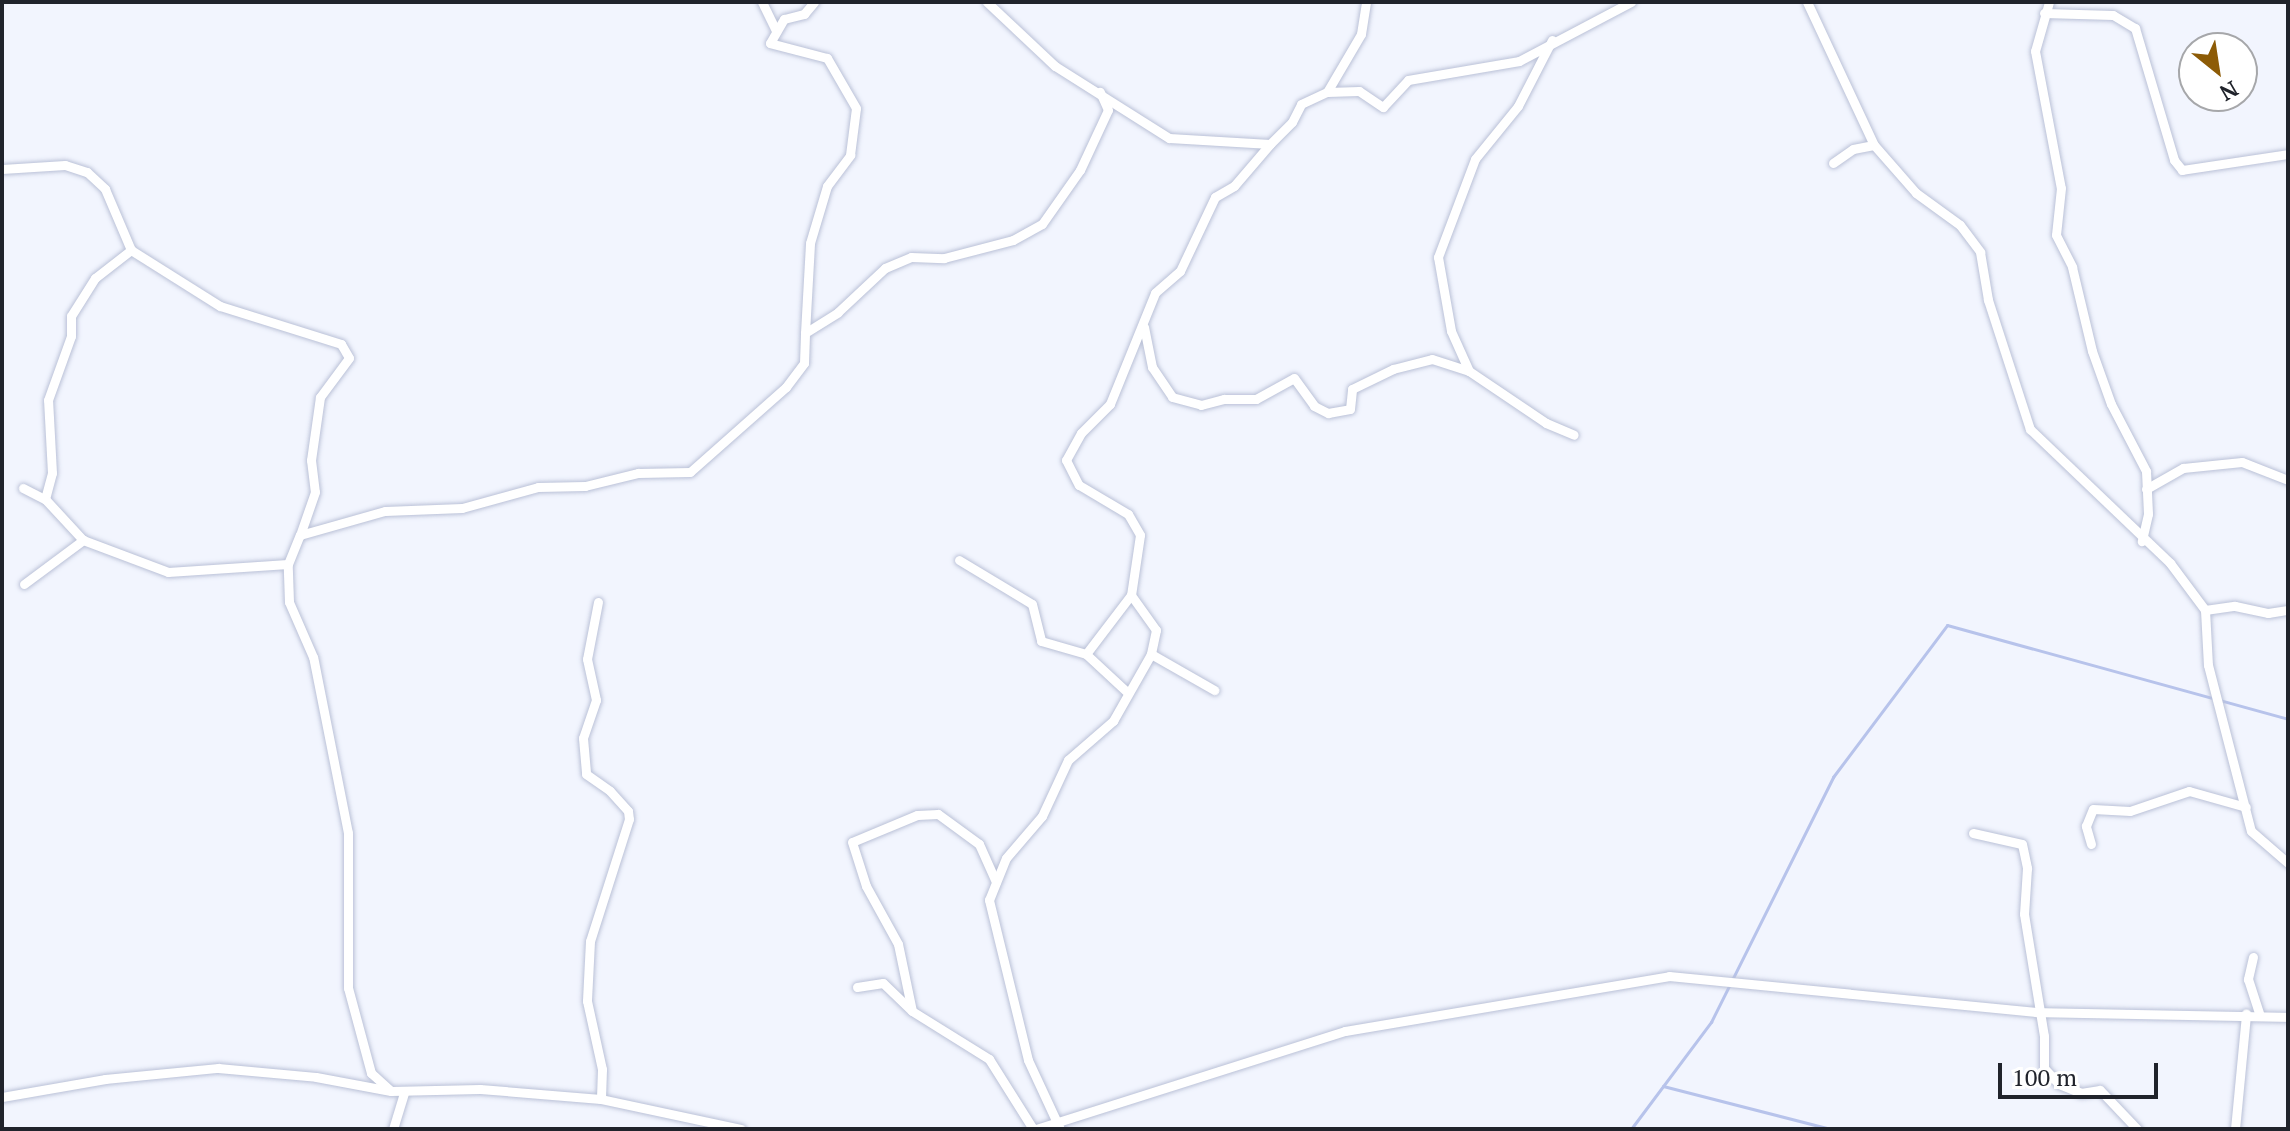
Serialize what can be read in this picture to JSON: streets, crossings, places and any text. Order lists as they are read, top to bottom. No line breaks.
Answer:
{"scale_bar":"100 m","north":"bottom right"}
